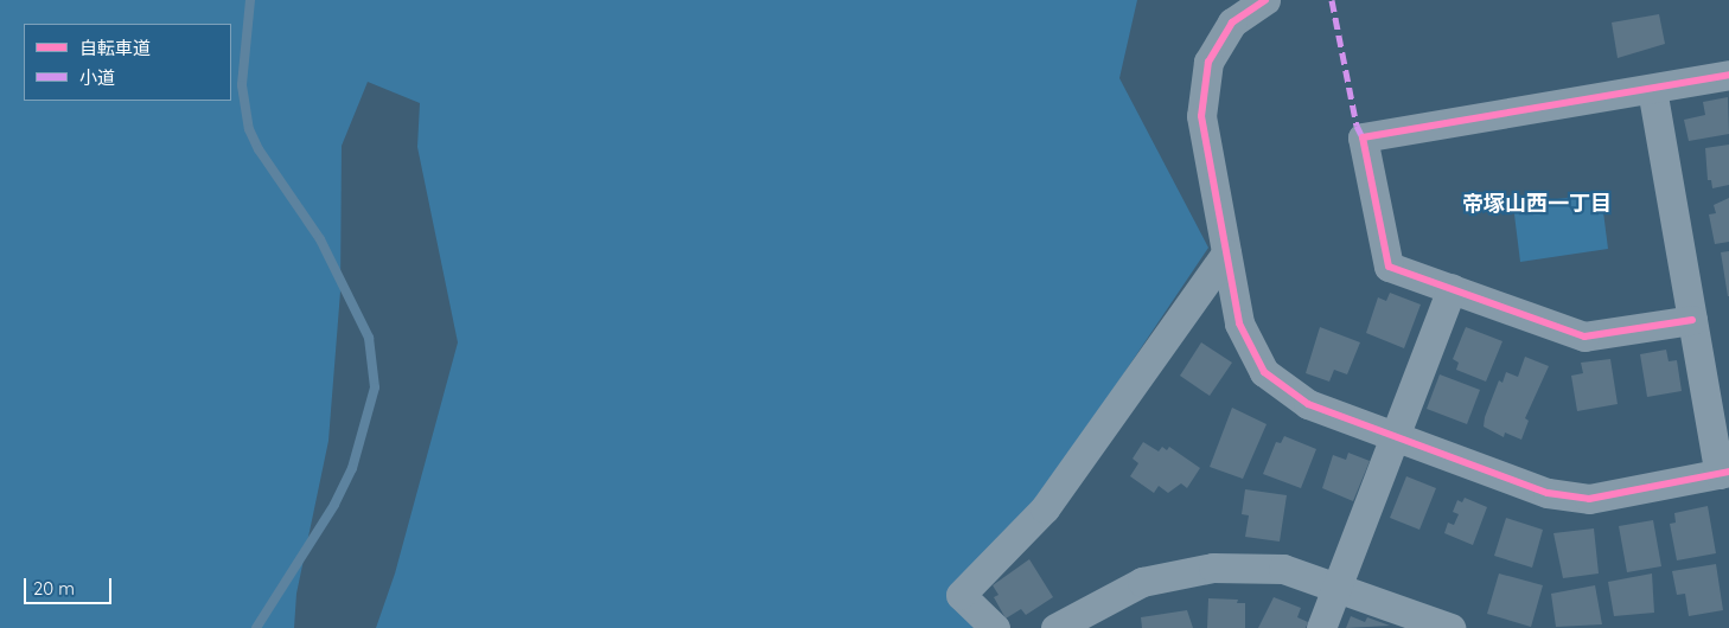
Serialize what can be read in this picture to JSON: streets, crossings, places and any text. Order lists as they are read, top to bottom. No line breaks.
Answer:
{"districts":["帝塚山西一丁目"],"legend":["自転車道","小道"],"scale_bar":"20 m"}
